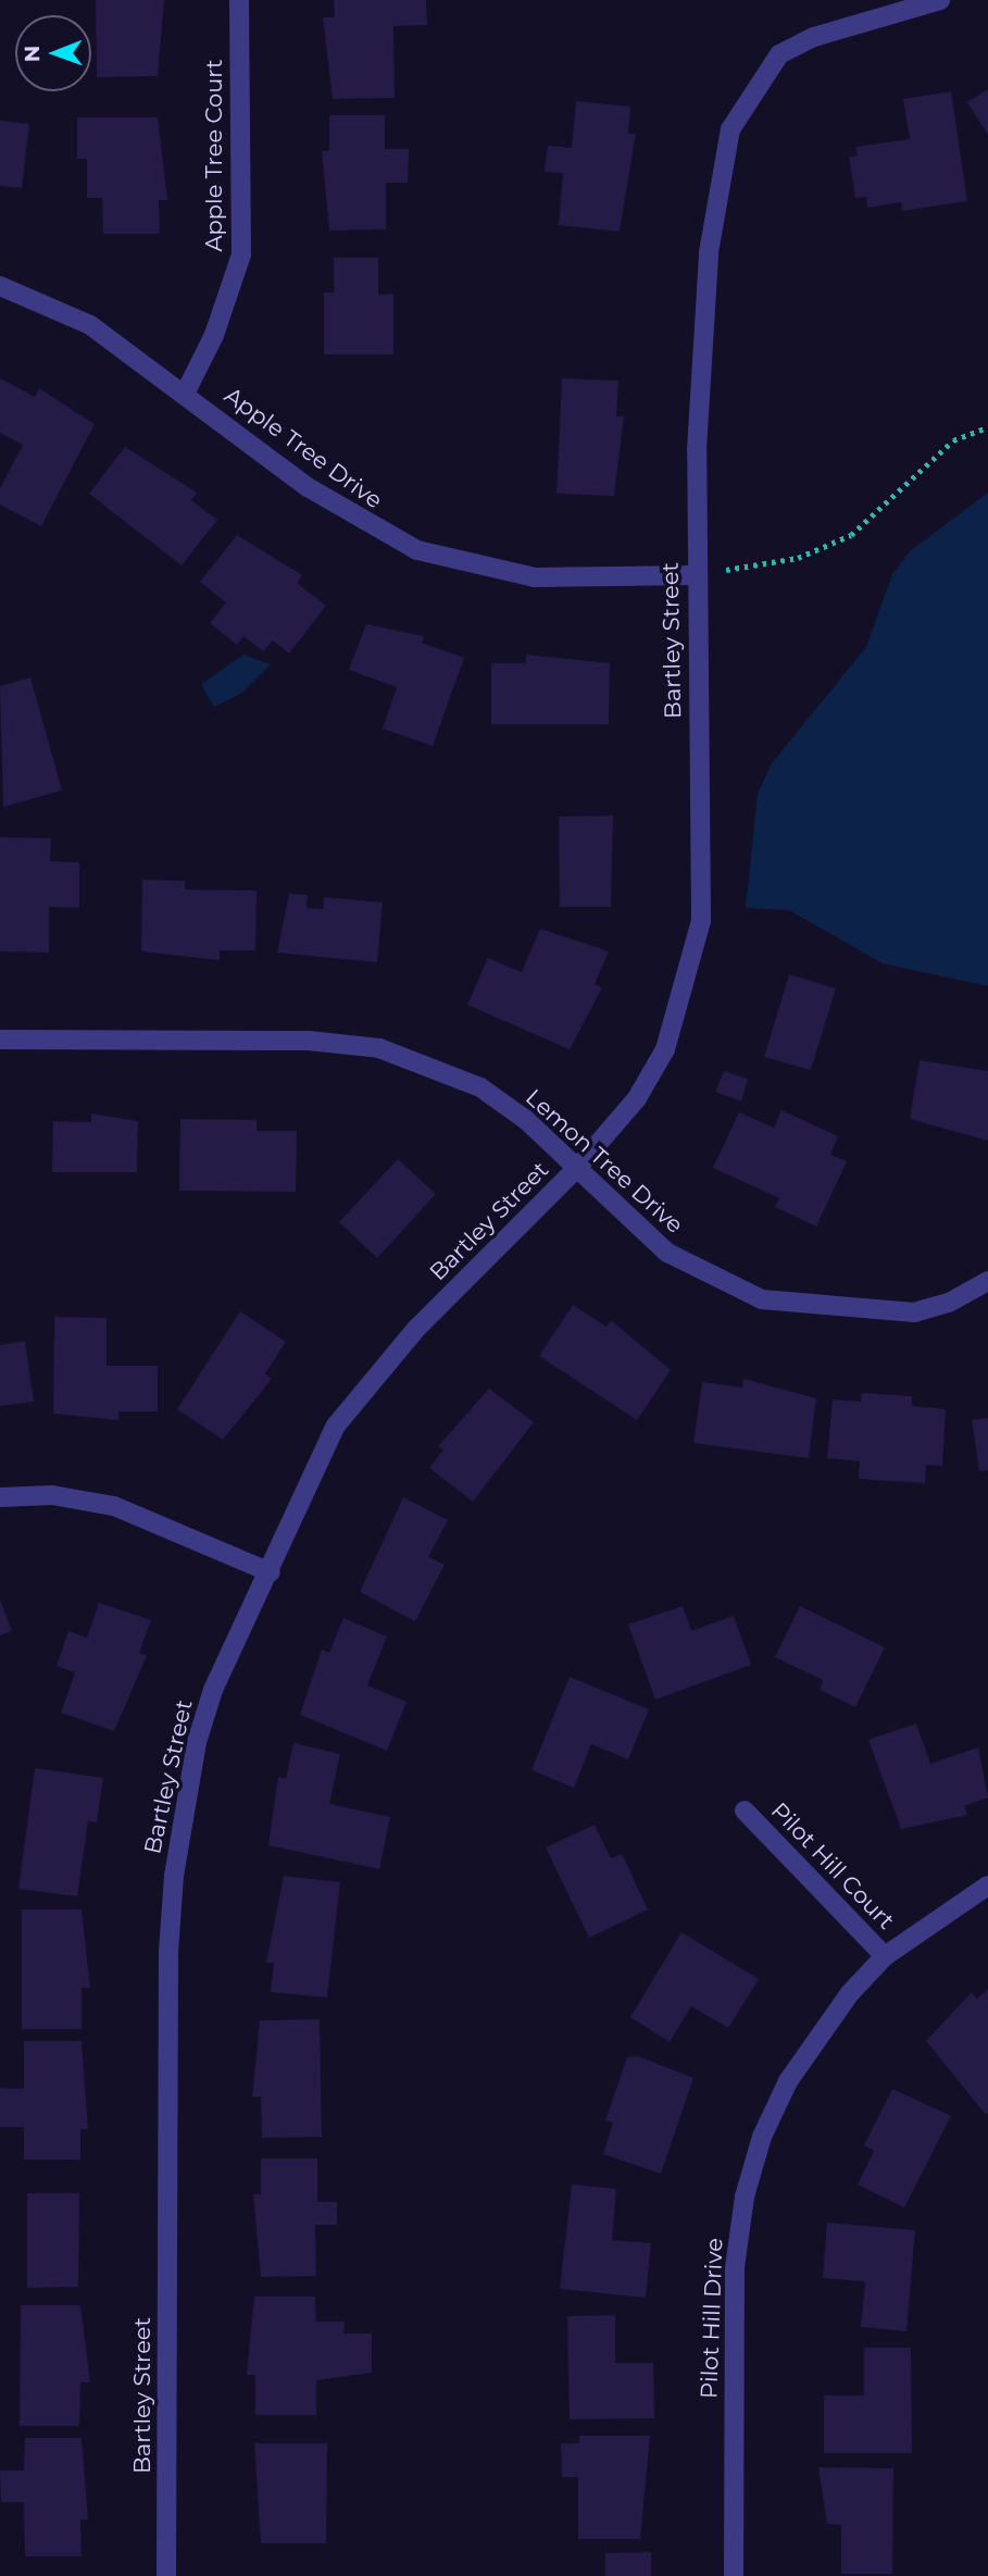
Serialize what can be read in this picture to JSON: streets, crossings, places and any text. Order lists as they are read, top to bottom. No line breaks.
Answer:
{"streets":{"street":["Apple Tree Court","Apple Tree Drive","Bartley Street","Lemon Tree Drive","Pilot Hill Court","Pilot Hill Drive"]},"crossings":[["Apple Tree Court","Apple Tree Drive"],["Apple Tree Drive","Bartley Street"],["Bartley Street","Lemon Tree Drive"],["Pilot Hill Court","Pilot Hill Drive"]],"north":"left"}
